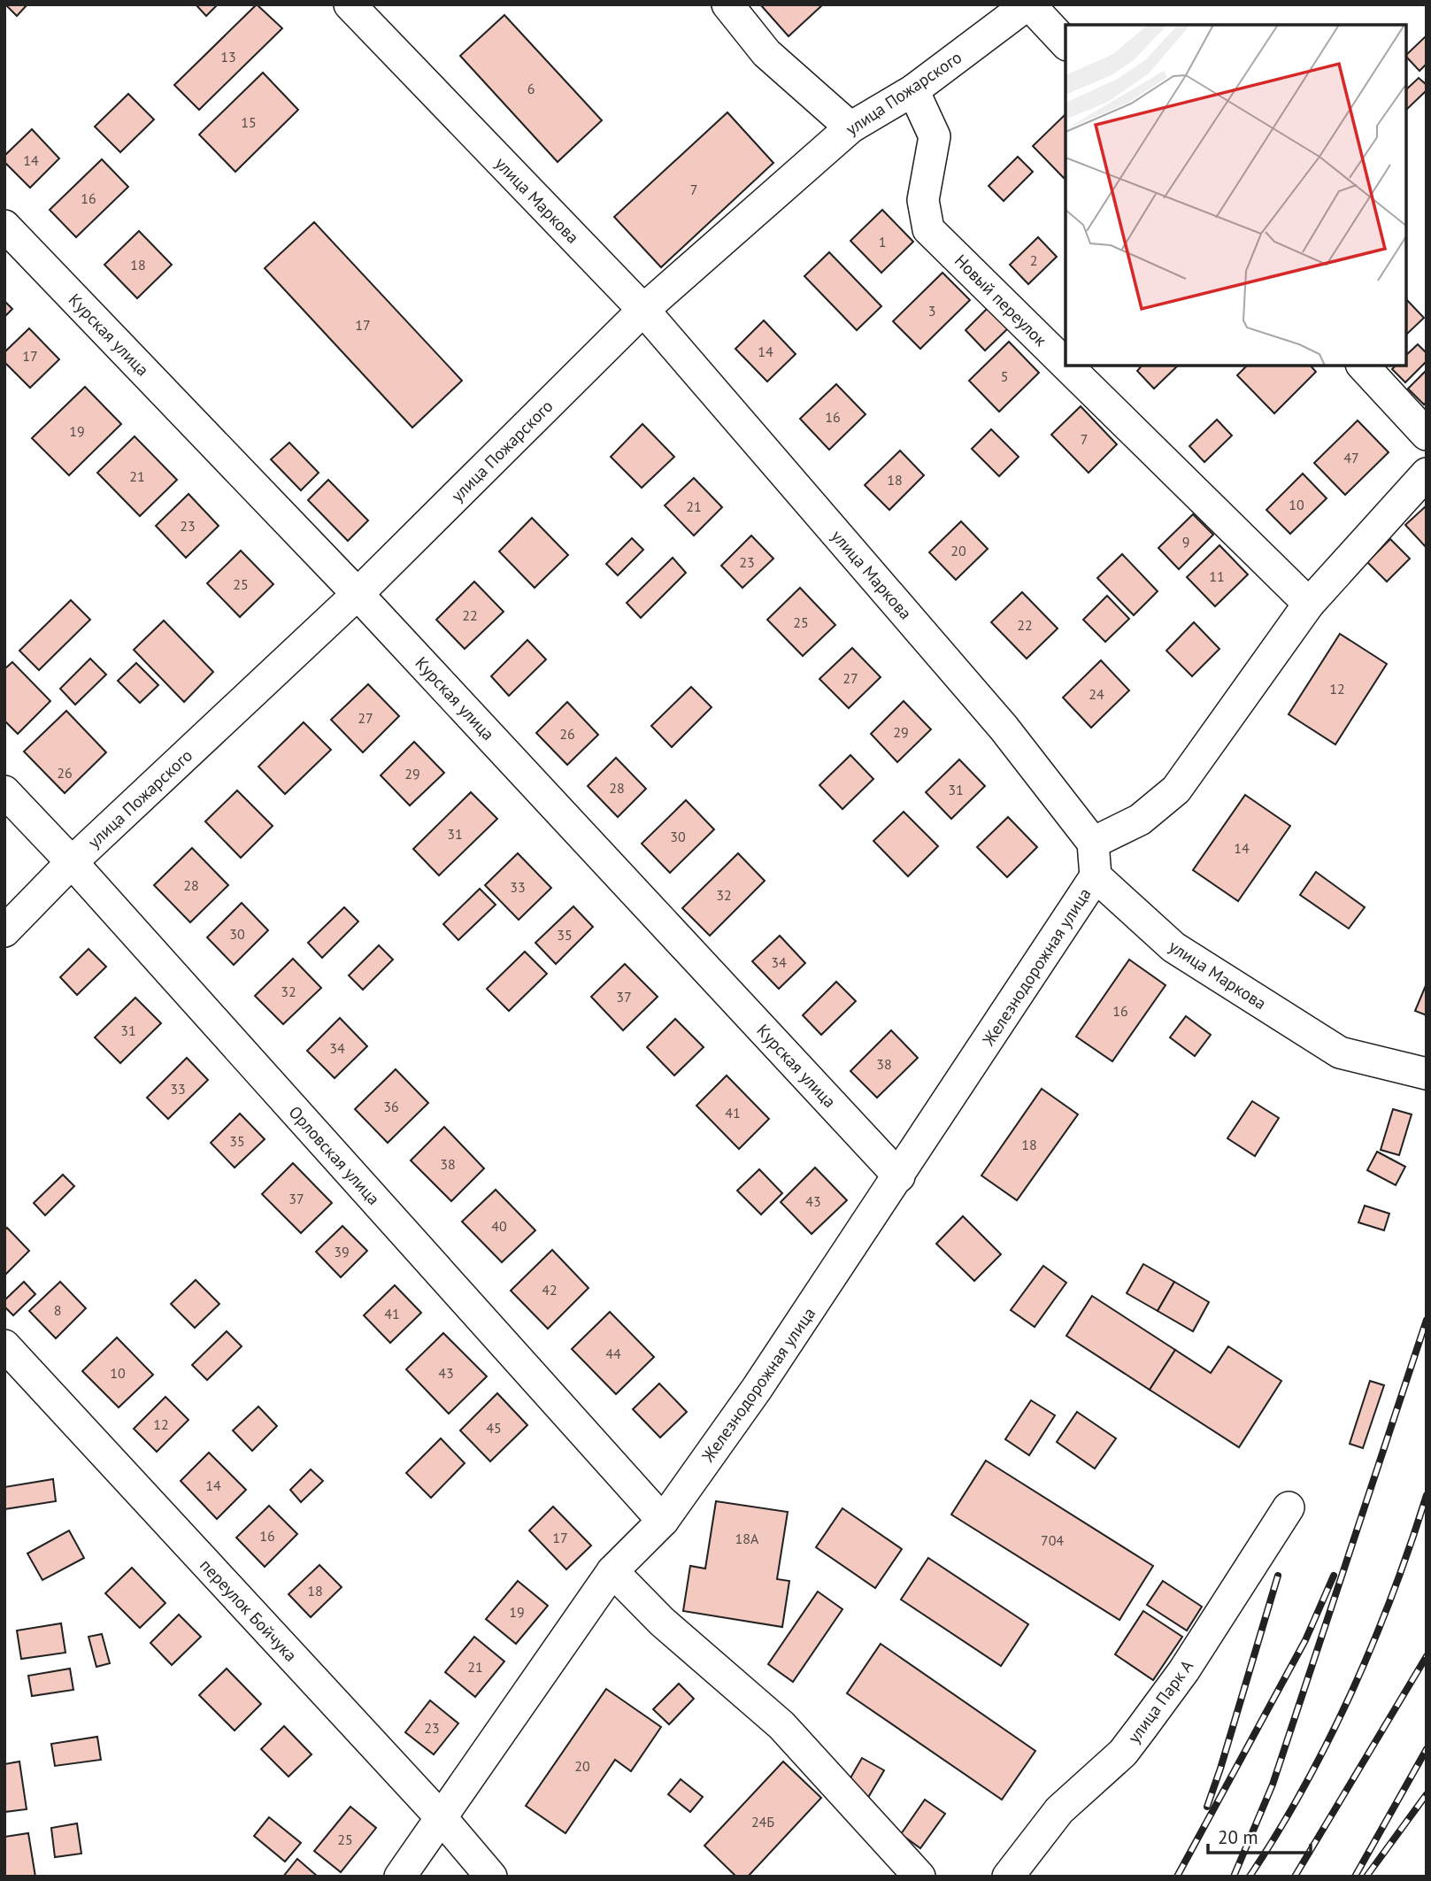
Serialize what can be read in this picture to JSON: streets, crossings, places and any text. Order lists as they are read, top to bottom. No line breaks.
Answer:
{"streets":{"street":["улица Пожарского","улица Маркова","Новый переулок","Курская улица","Железнодорожная улица","Орловская улица","переулок Бойчука","улица Парк А"]},"crossings":[["улица Пожарского","улица Маркова"],["улица Пожарского","Новый переулок"],["улица Пожарского","Курская улица"],["улица Пожарского","Орловская улица"],["улица Маркова","Железнодорожная улица"],["Курская улица","Железнодорожная улица"],["Железнодорожная улица","Орловская улица"],["Железнодорожная улица","переулок Бойчука"]],"house_numbers":["13","6","15","14","7","16","1","2","18","3","17","14","17","5","16","19","7","47","21","18","10","21","23","9","20","23","11","25","22","25","22","27","12","24","27","29","26","26","29","28","31","31","30","14","28","33","32","30","35","34","32","37","16","31","34","38","33","36","41","35","18","38","37","43","40","39","42","8","41","44","10","43","12","45","14","16","17","18А","704","18","19","21","23","20","24Б","25"],"scale_bar":"20 m"}
